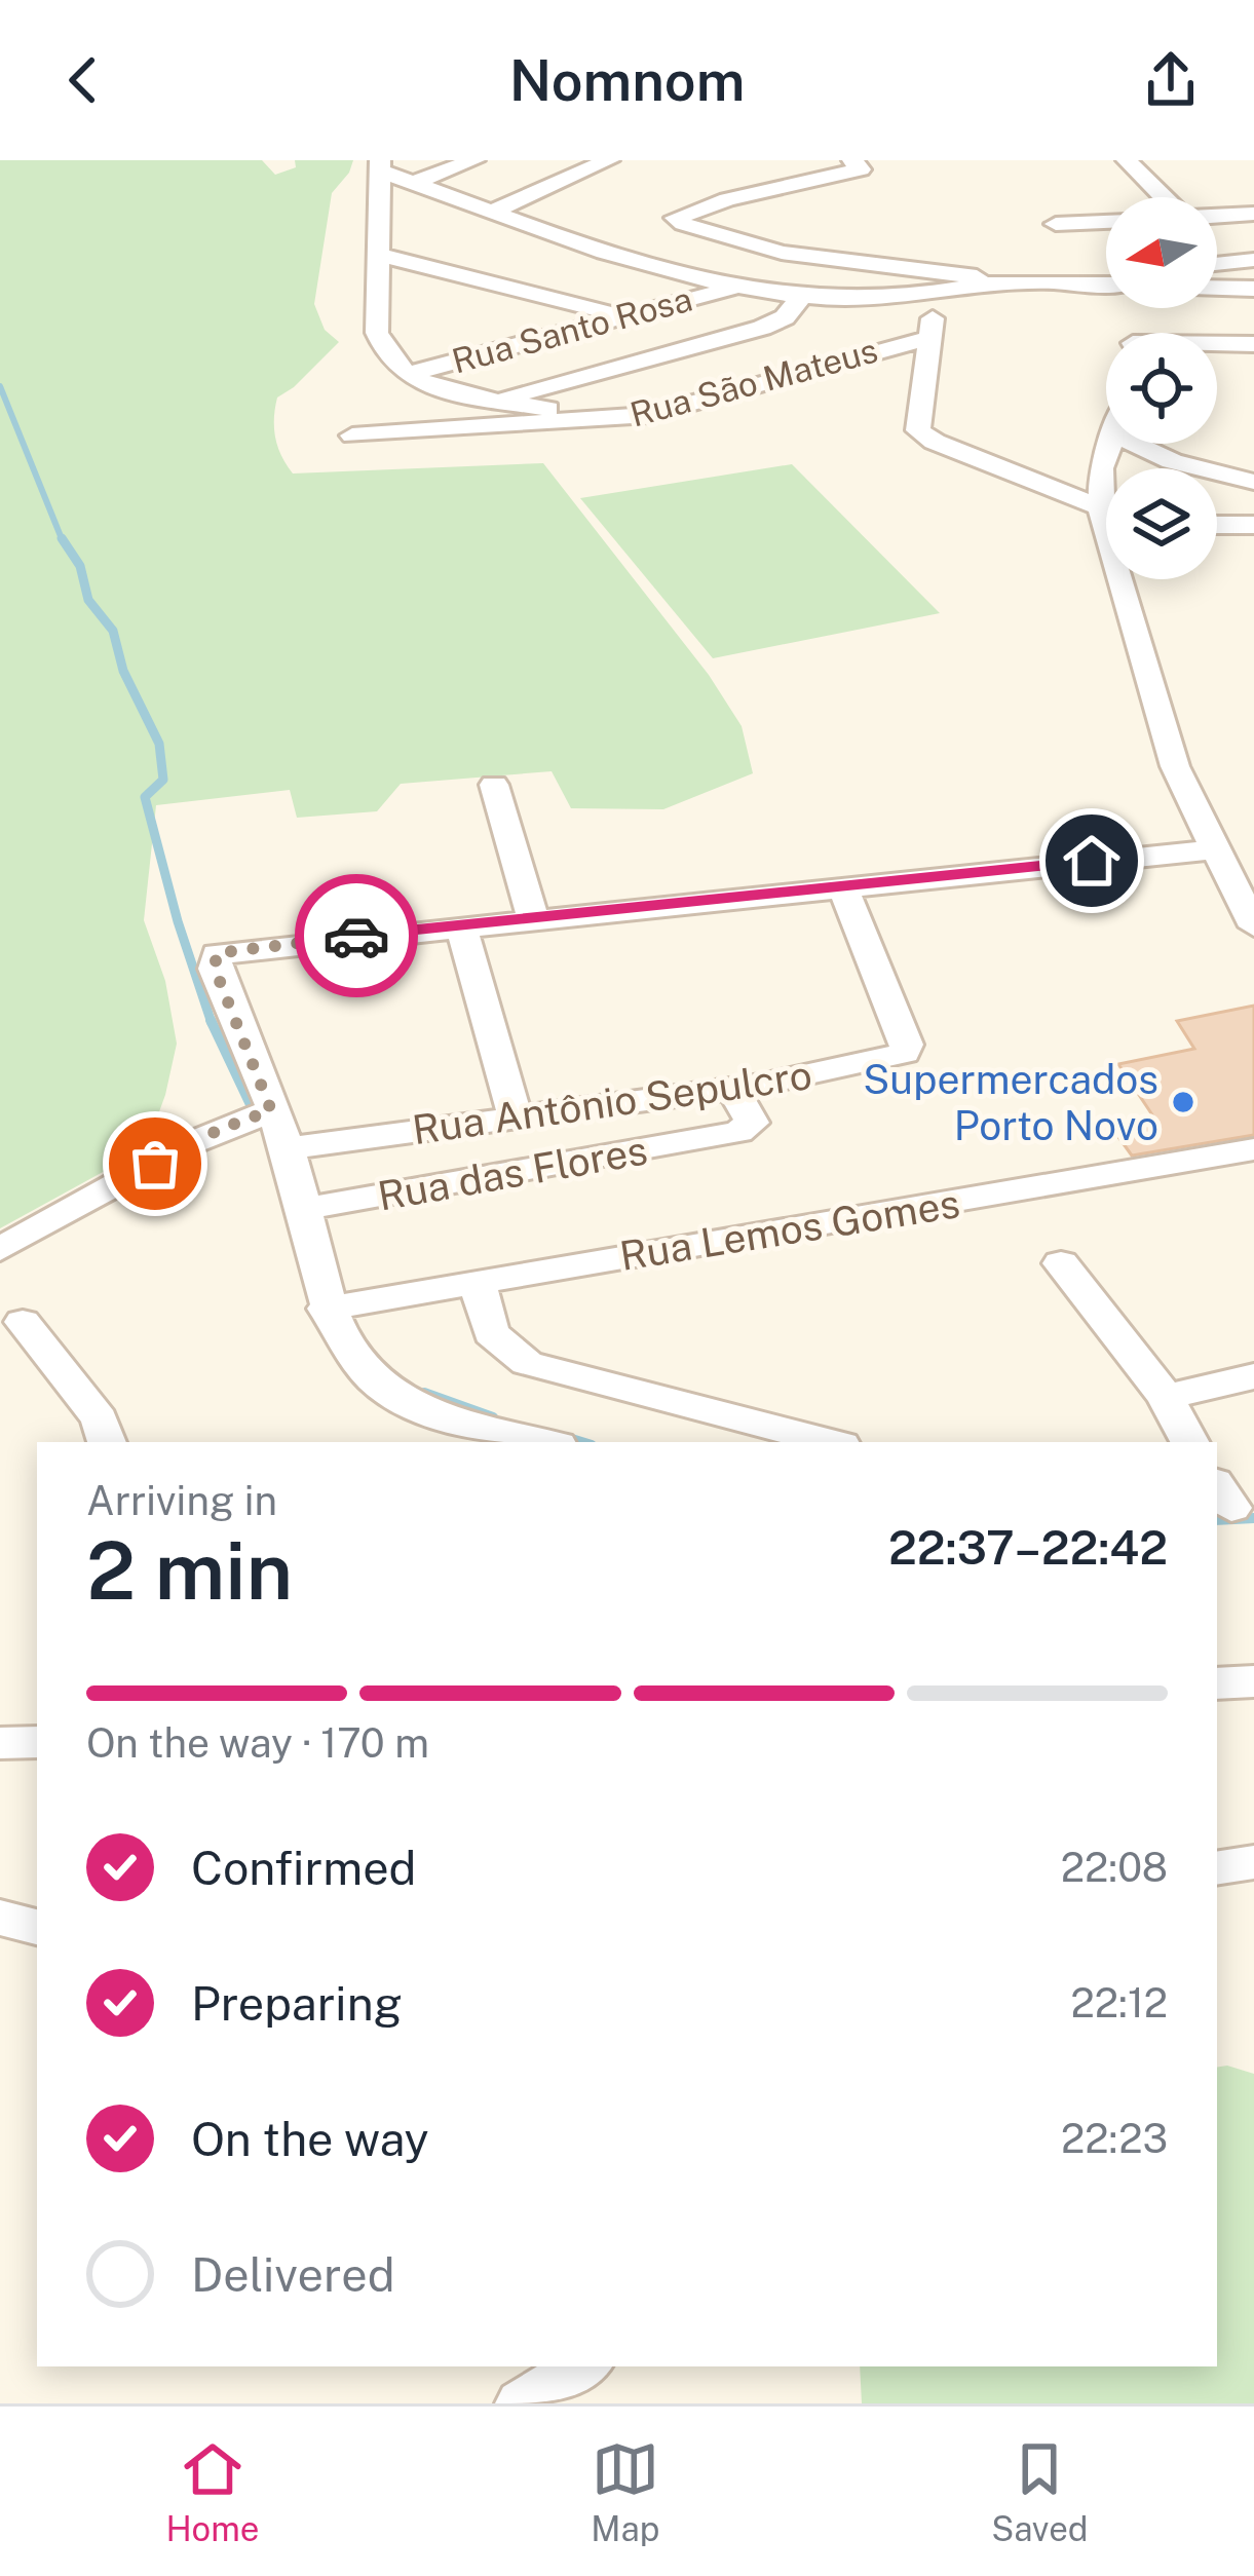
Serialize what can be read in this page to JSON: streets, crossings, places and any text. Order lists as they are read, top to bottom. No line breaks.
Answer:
{"streets":{"street":["Rua Santo Rosa","Rua São Mateus","Rua Antônio Sepulcro","Rua das Flores","Rua Lemos Gomes"]},"crossings":[["Rua Antônio Sepulcro","Rua das Flores"]],"places":["Supermercados Porto Novo"],"north":"left","page":{"header":"Nomnom","heading":["2 min","Arriving in","22:37–22:42"],"bar":"On the way · 170 m","list":[["Confirmed","22:08"],["Preparing","22:12"],["On the way","22:23"],"Delivered"],"tabs":["Home","Map","Saved"]}}
